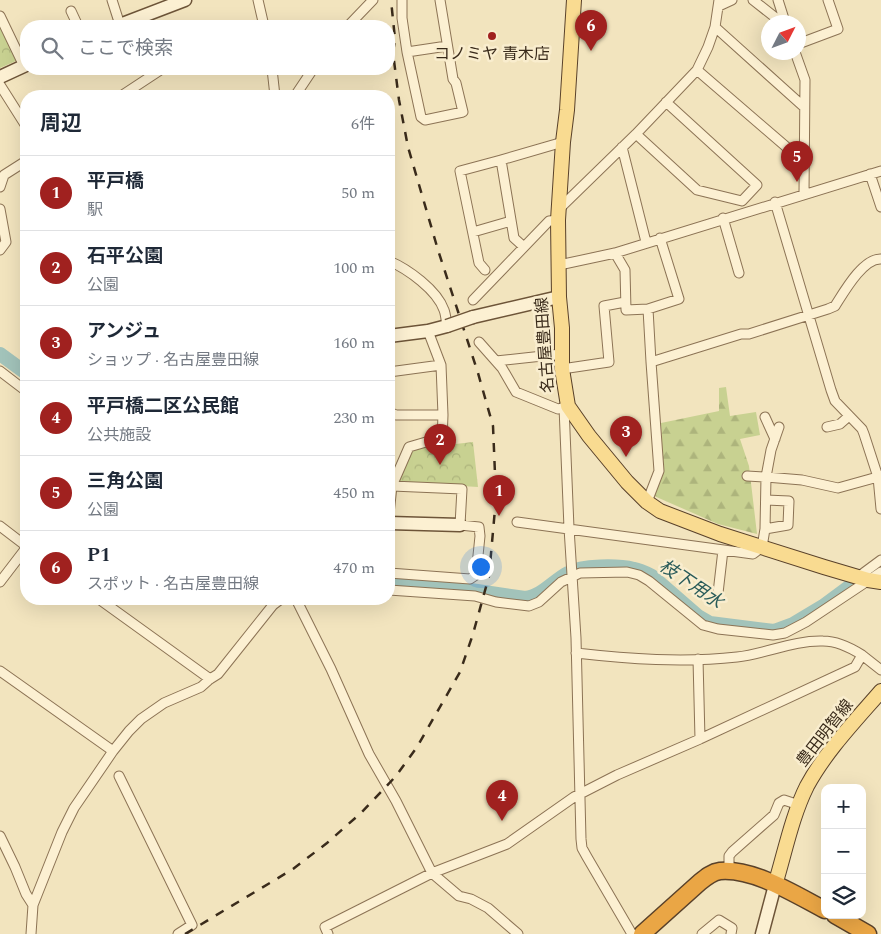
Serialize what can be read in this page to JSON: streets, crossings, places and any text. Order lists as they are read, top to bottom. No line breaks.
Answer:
{"streets":{"main road":["名古屋豊田線","豊田明智線"]},"water":["枝下用水"],"places":["コノミヤ 青木店"],"north":"top right","page":{"pins":["6","5","3","2","1","4"],"search":"ここで検索","heading":["周辺","6件"],"list":[{"mark":"1","name":"平戸橋","note":"駅","value":"50 m"},{"mark":"2","name":"石平公園","note":"公園","value":"100 m"},{"mark":"3","name":"アンジュ","note":"ショップ · 名古屋豊田線","value":"160 m"},{"mark":"4","name":"平戸橋二区公民館","note":"公共施設","value":"230 m"},{"mark":"5","name":"三角公園","note":"公園","value":"450 m"},{"mark":"6","name":"P1","note":"スポット · 名古屋豊田線","value":"470 m"}],"map_buttons":["+","−"]}}
